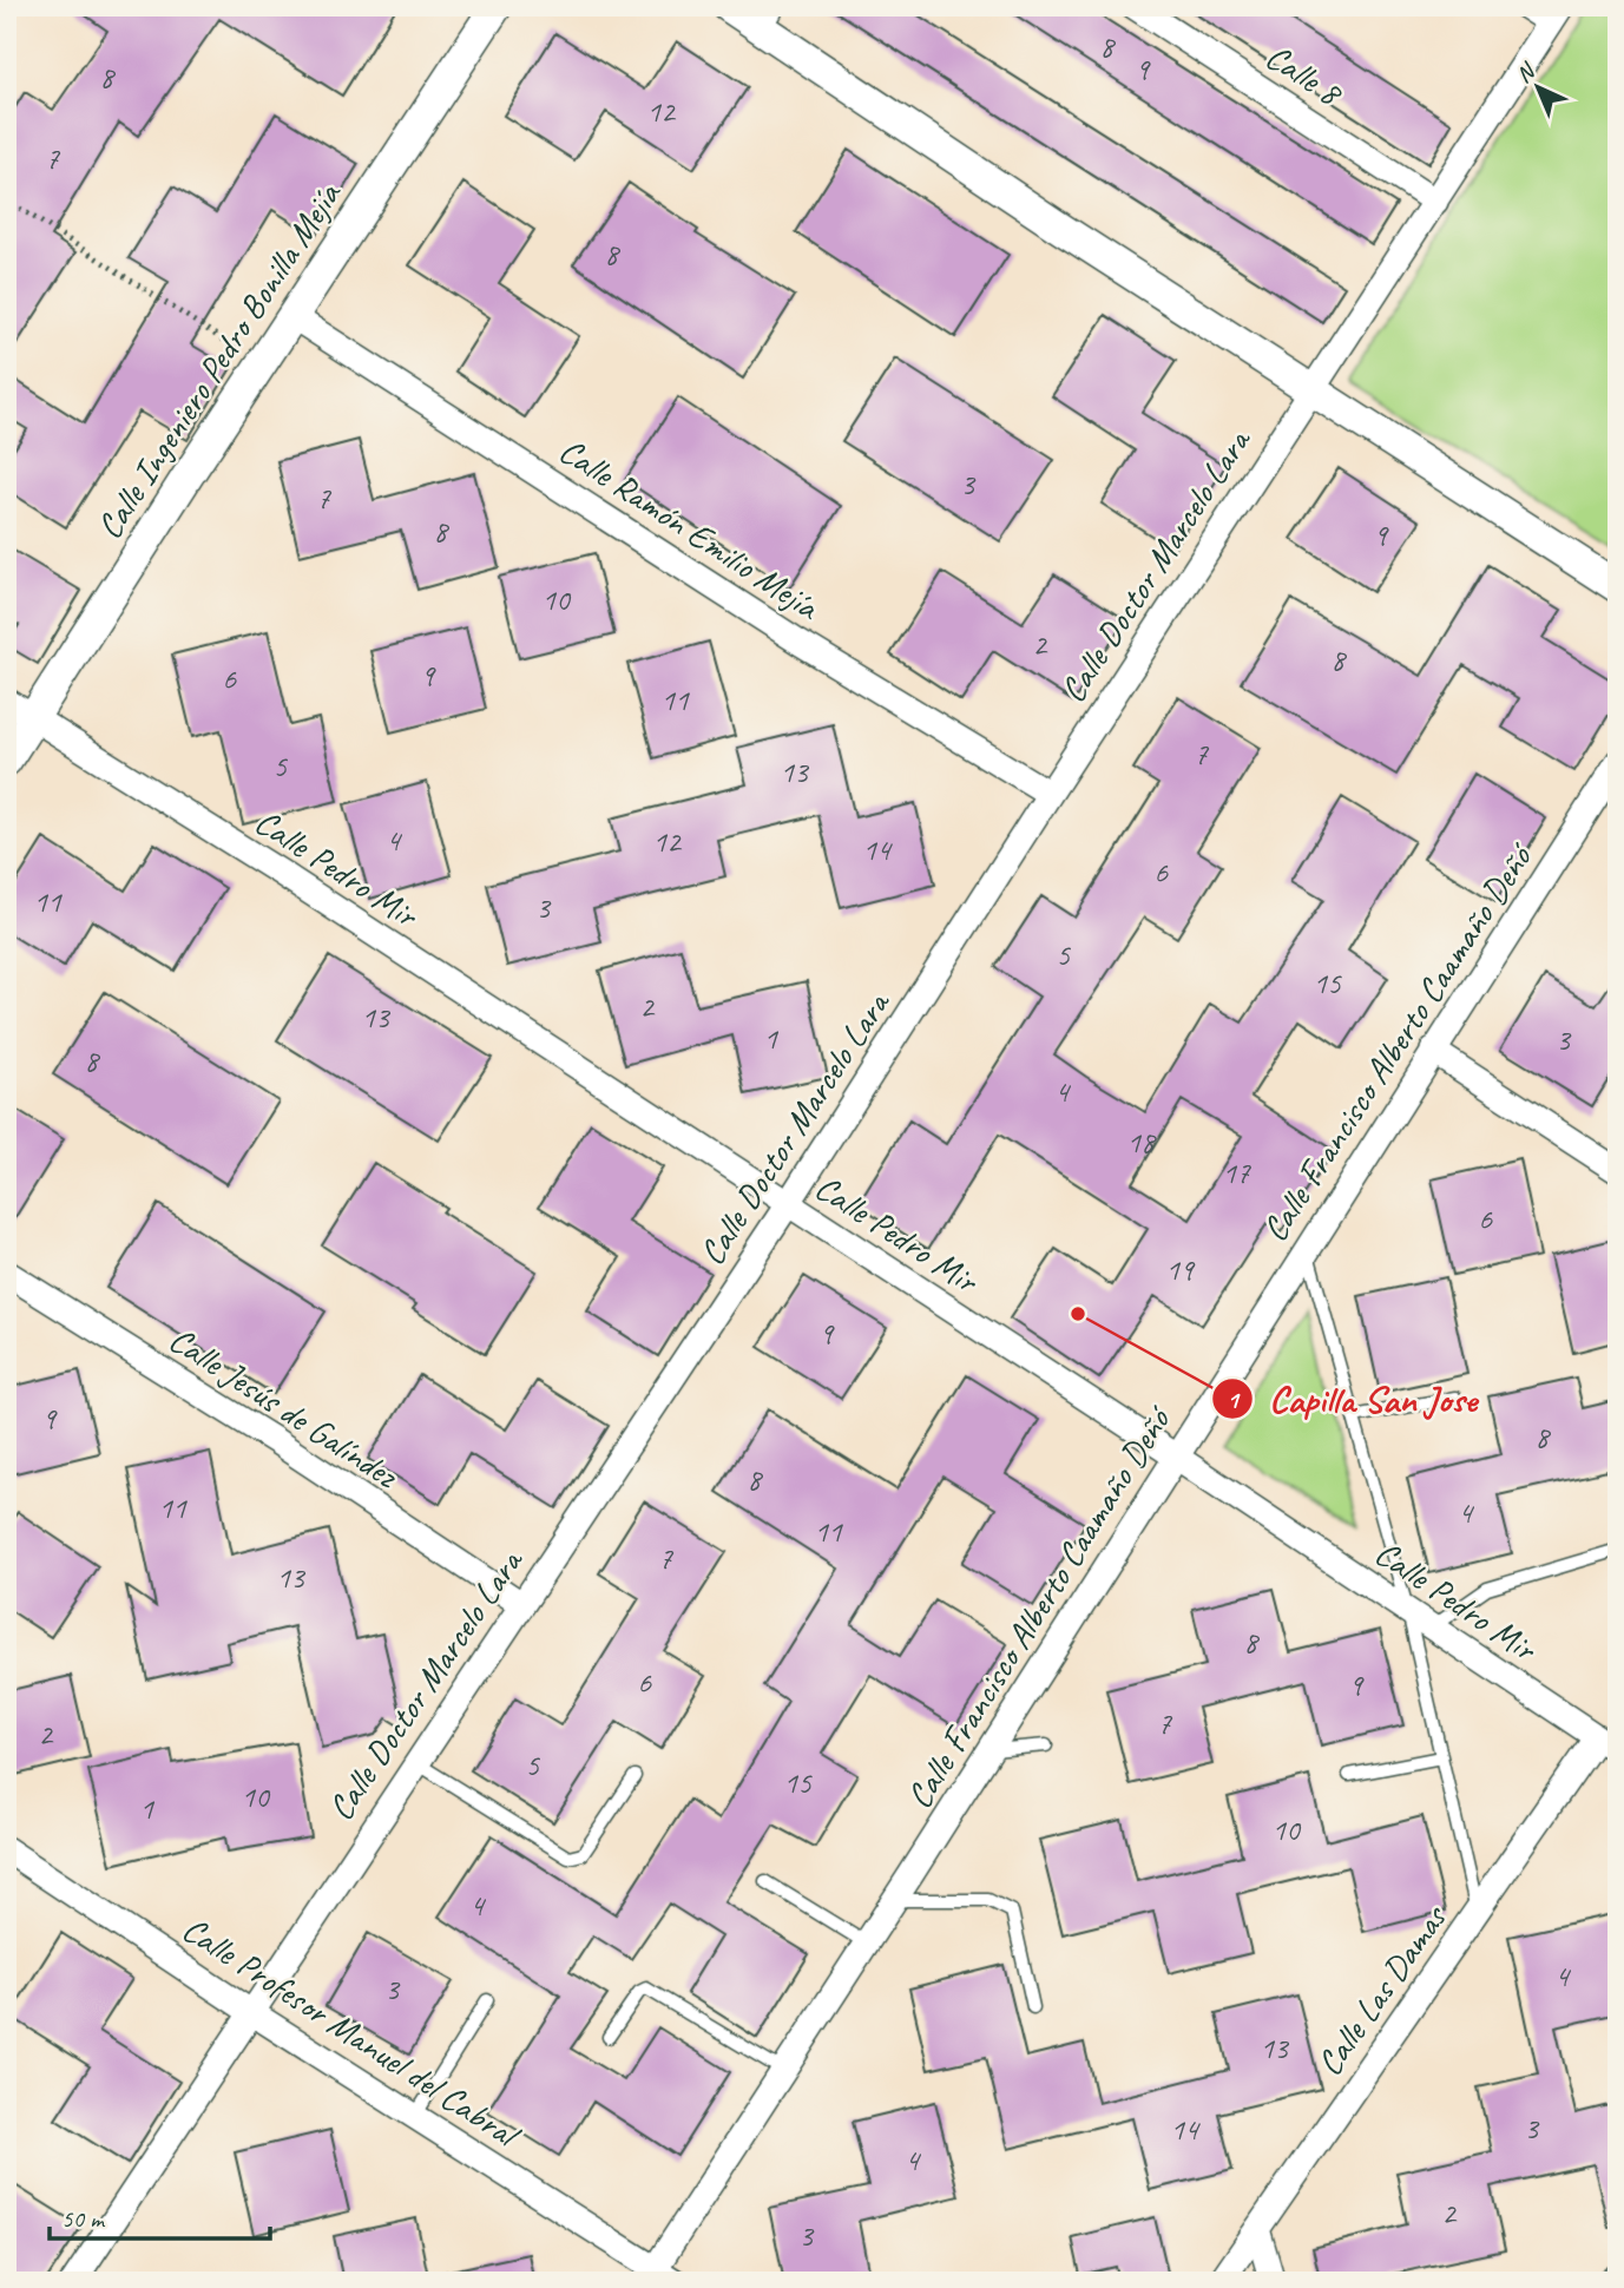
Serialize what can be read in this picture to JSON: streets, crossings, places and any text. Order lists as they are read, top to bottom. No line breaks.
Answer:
{"streets":{"street":["Calle 8","Calle Ingeniero Pedro Bonilla Mejía","Calle Ramón Emilio Mejía","Calle Doctor Marcelo Lara","Calle Pedro Mir","Calle Francisco Alberto Caamaño Deñó","Calle Jesús de Galíndez","Calle Las Damas","Calle Profesor Manuel del Cabral"]},"crossings":[["Calle 8","Calle Doctor Marcelo Lara"],["Calle Ingeniero Pedro Bonilla Mejía","Calle Ramón Emilio Mejía"],["Calle Ingeniero Pedro Bonilla Mejía","Calle Pedro Mir"],["Calle Ramón Emilio Mejía","Calle Doctor Marcelo Lara"],["Calle Doctor Marcelo Lara","Calle Pedro Mir"],["Calle Doctor Marcelo Lara","Calle Jesús de Galíndez"],["Calle Doctor Marcelo Lara","Calle Profesor Manuel del Cabral"],["Calle Pedro Mir","Calle Francisco Alberto Caamaño Deñó"],["Calle Pedro Mir","Calle Las Damas"],["Calle Francisco Alberto Caamaño Deñó","Calle Profesor Manuel del Cabral"]],"places":["Capilla San Jose"],"house_numbers":["8","9","8","12","7","8","3","7","8","9","10","2","8","9","6","11","7","5","13","4","12","14","6","11","3","5","15","2","13","1","3","8","4","18","17","6","19","9","9","8","8","11","4","11","7","13","8","6","9","7","2","5","15","10","1","10","4","4","3","13","3","14","4","2","3"],"scale_bar":"50 m","north":"top left"}
